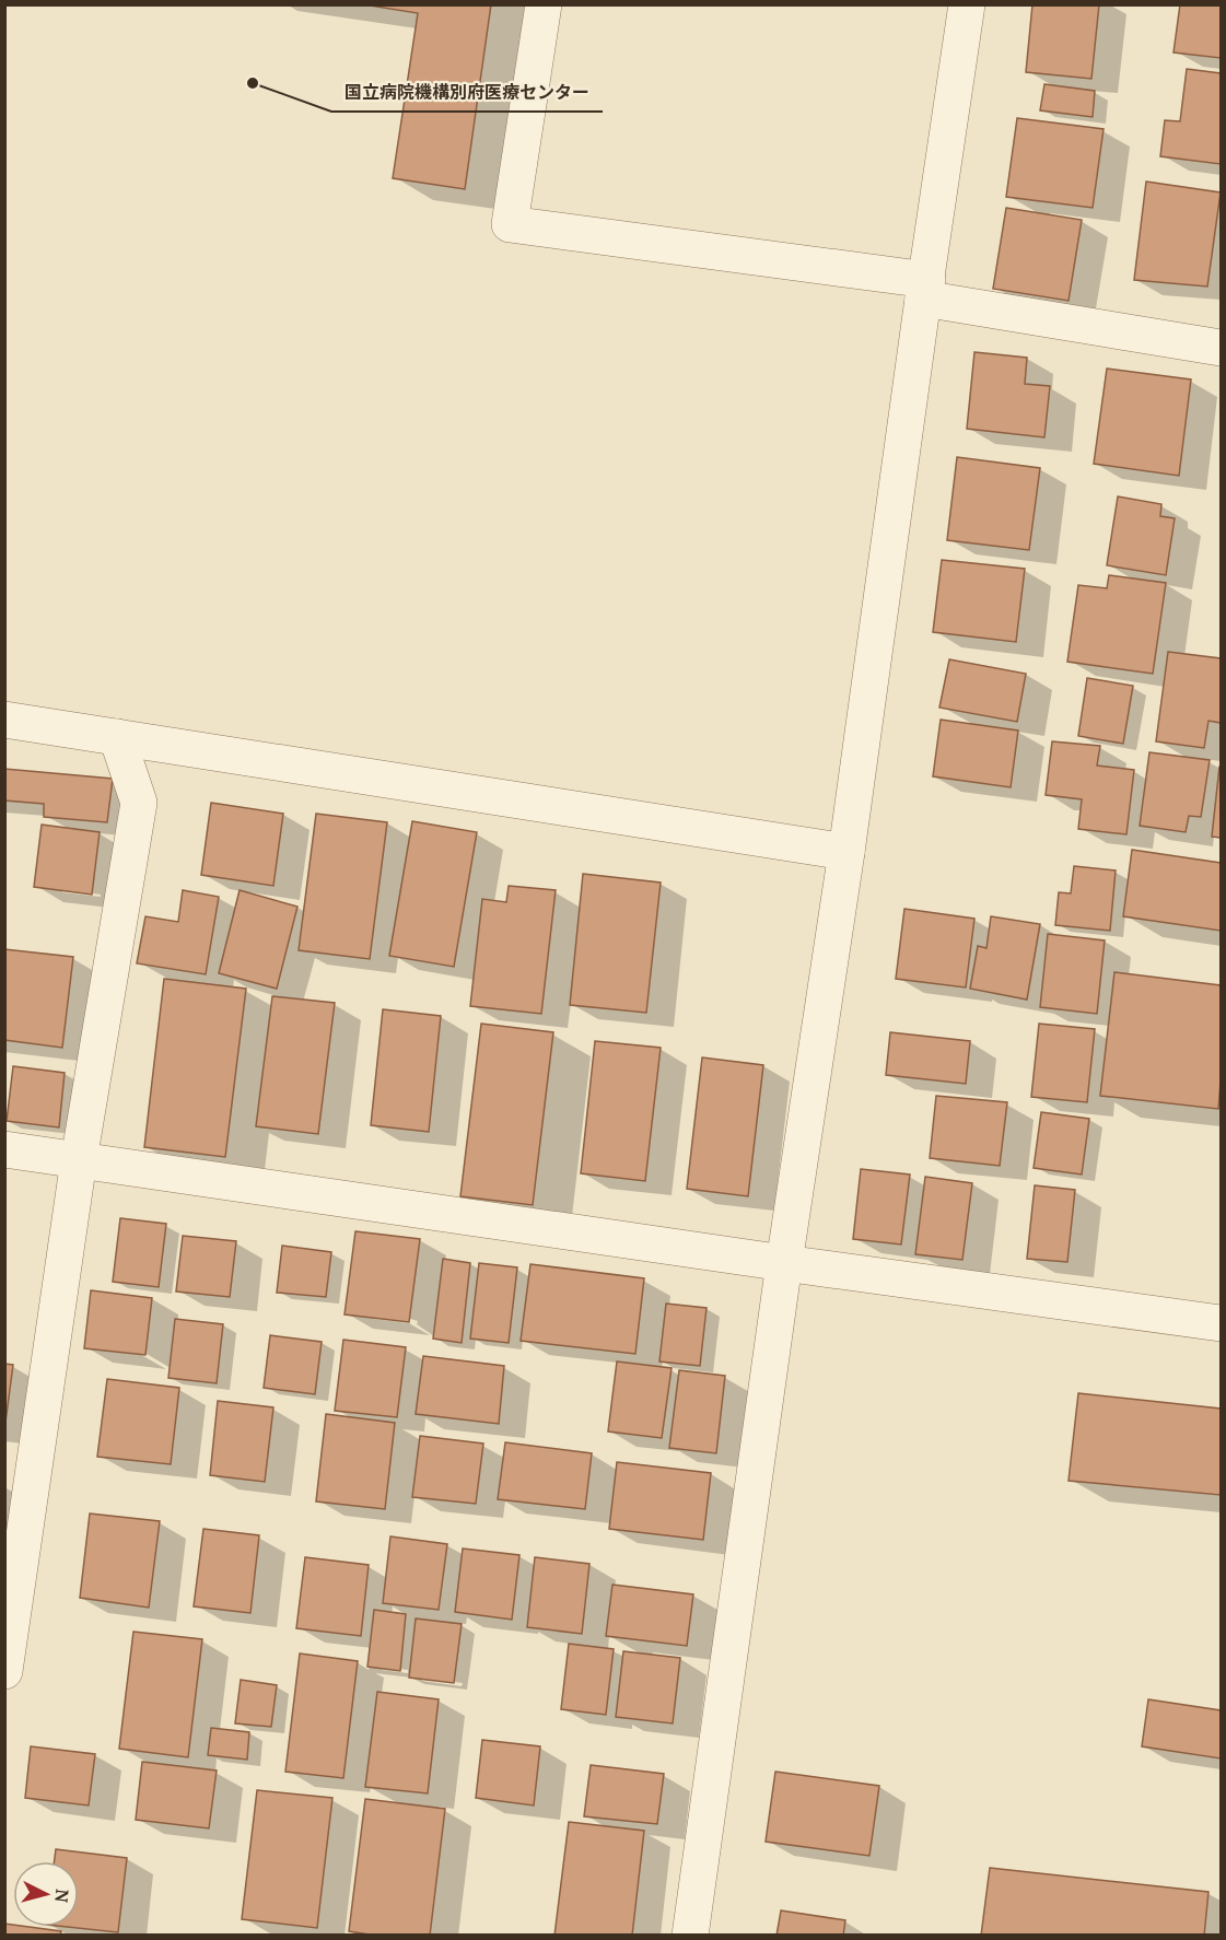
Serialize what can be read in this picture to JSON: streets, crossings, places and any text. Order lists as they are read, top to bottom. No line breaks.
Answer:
{"places":["国立病院機構別府医療センター"],"north":"right"}
